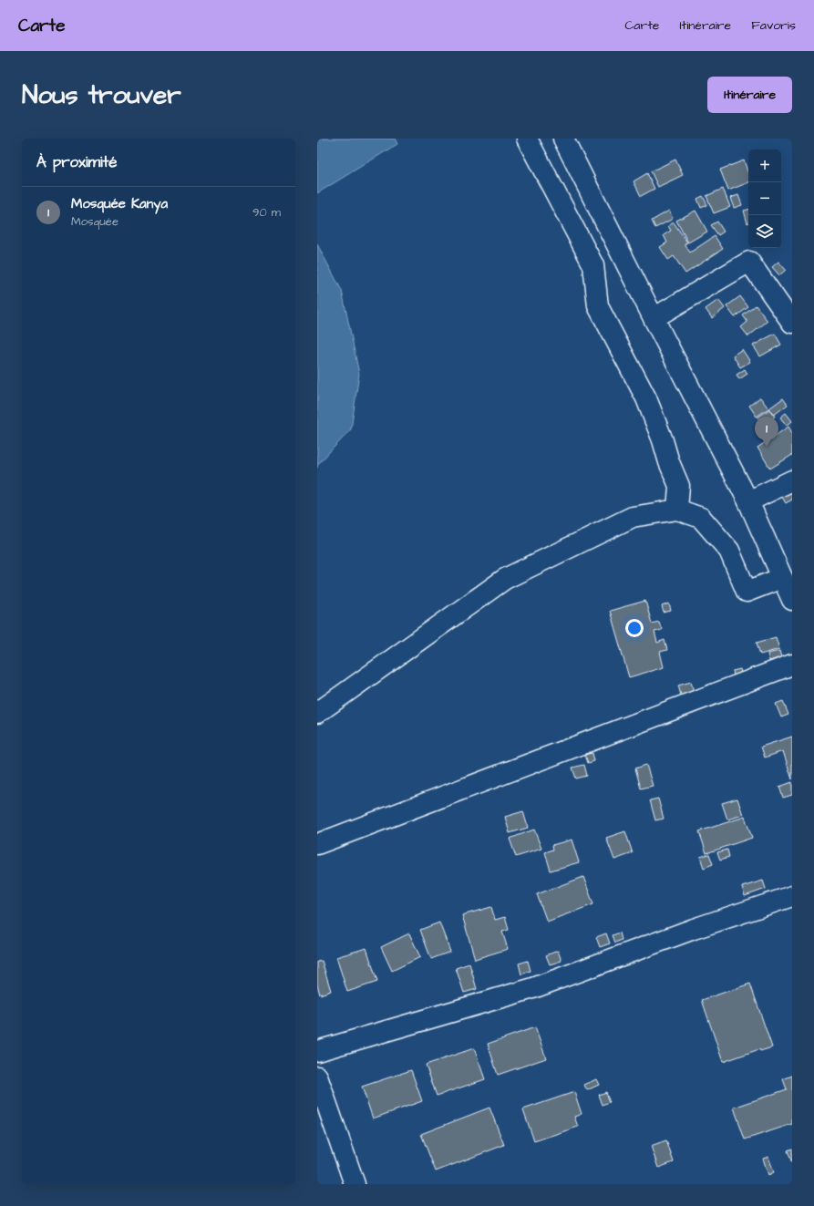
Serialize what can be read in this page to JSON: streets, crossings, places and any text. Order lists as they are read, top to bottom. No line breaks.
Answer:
{"page":{"header":"Carte","nav":["Carte","Itinéraire","Favoris"],"buttons":"Itinéraire","title":"Nous trouver","heading":"À proximité","map_buttons":["+","−"],"list":[{"mark":"1","name":"Mosquée Kanya","note":"Mosquée","value":"90 m"}],"pins":"1"}}
